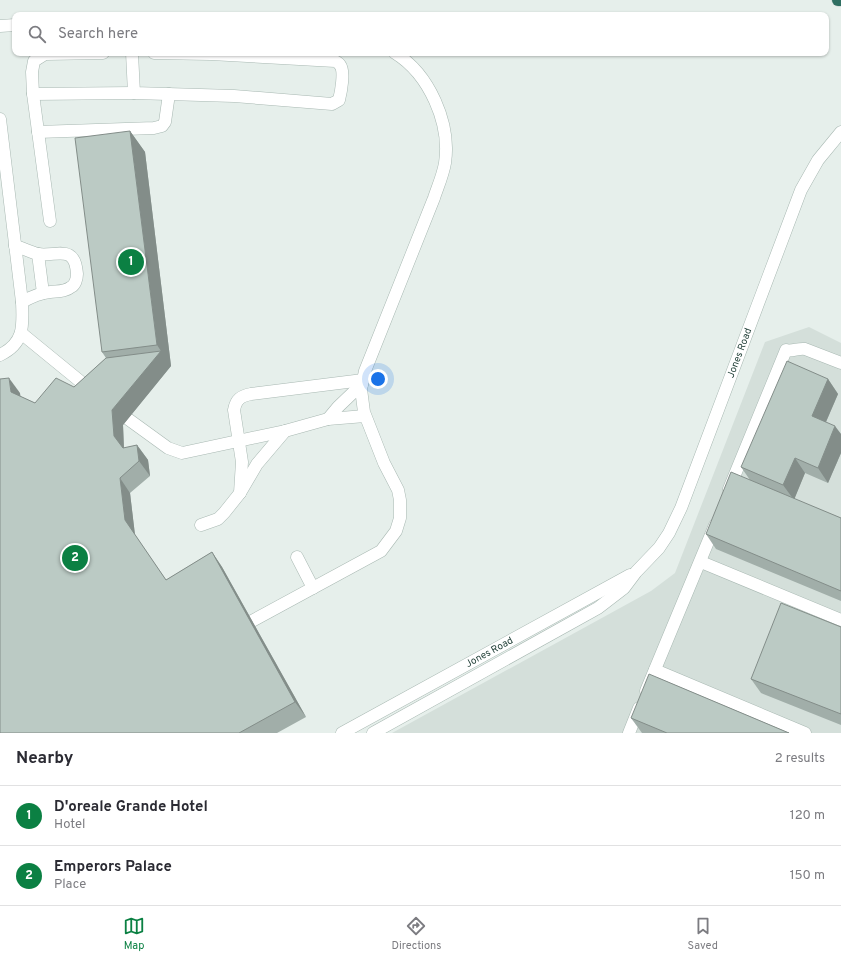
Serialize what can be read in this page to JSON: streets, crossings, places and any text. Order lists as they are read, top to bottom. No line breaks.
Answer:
{"streets":{"street":["Jones Road"]},"page":{"search":"Search here","pins":["1","2"],"heading":["Nearby","2 results"],"list":[{"mark":"1","name":"D'oreale Grande Hotel","note":"Hotel","value":"120 m"},{"mark":"2","name":"Emperors Palace","note":"Place","value":"150 m"}],"nav":["Map","Directions","Saved"]}}
